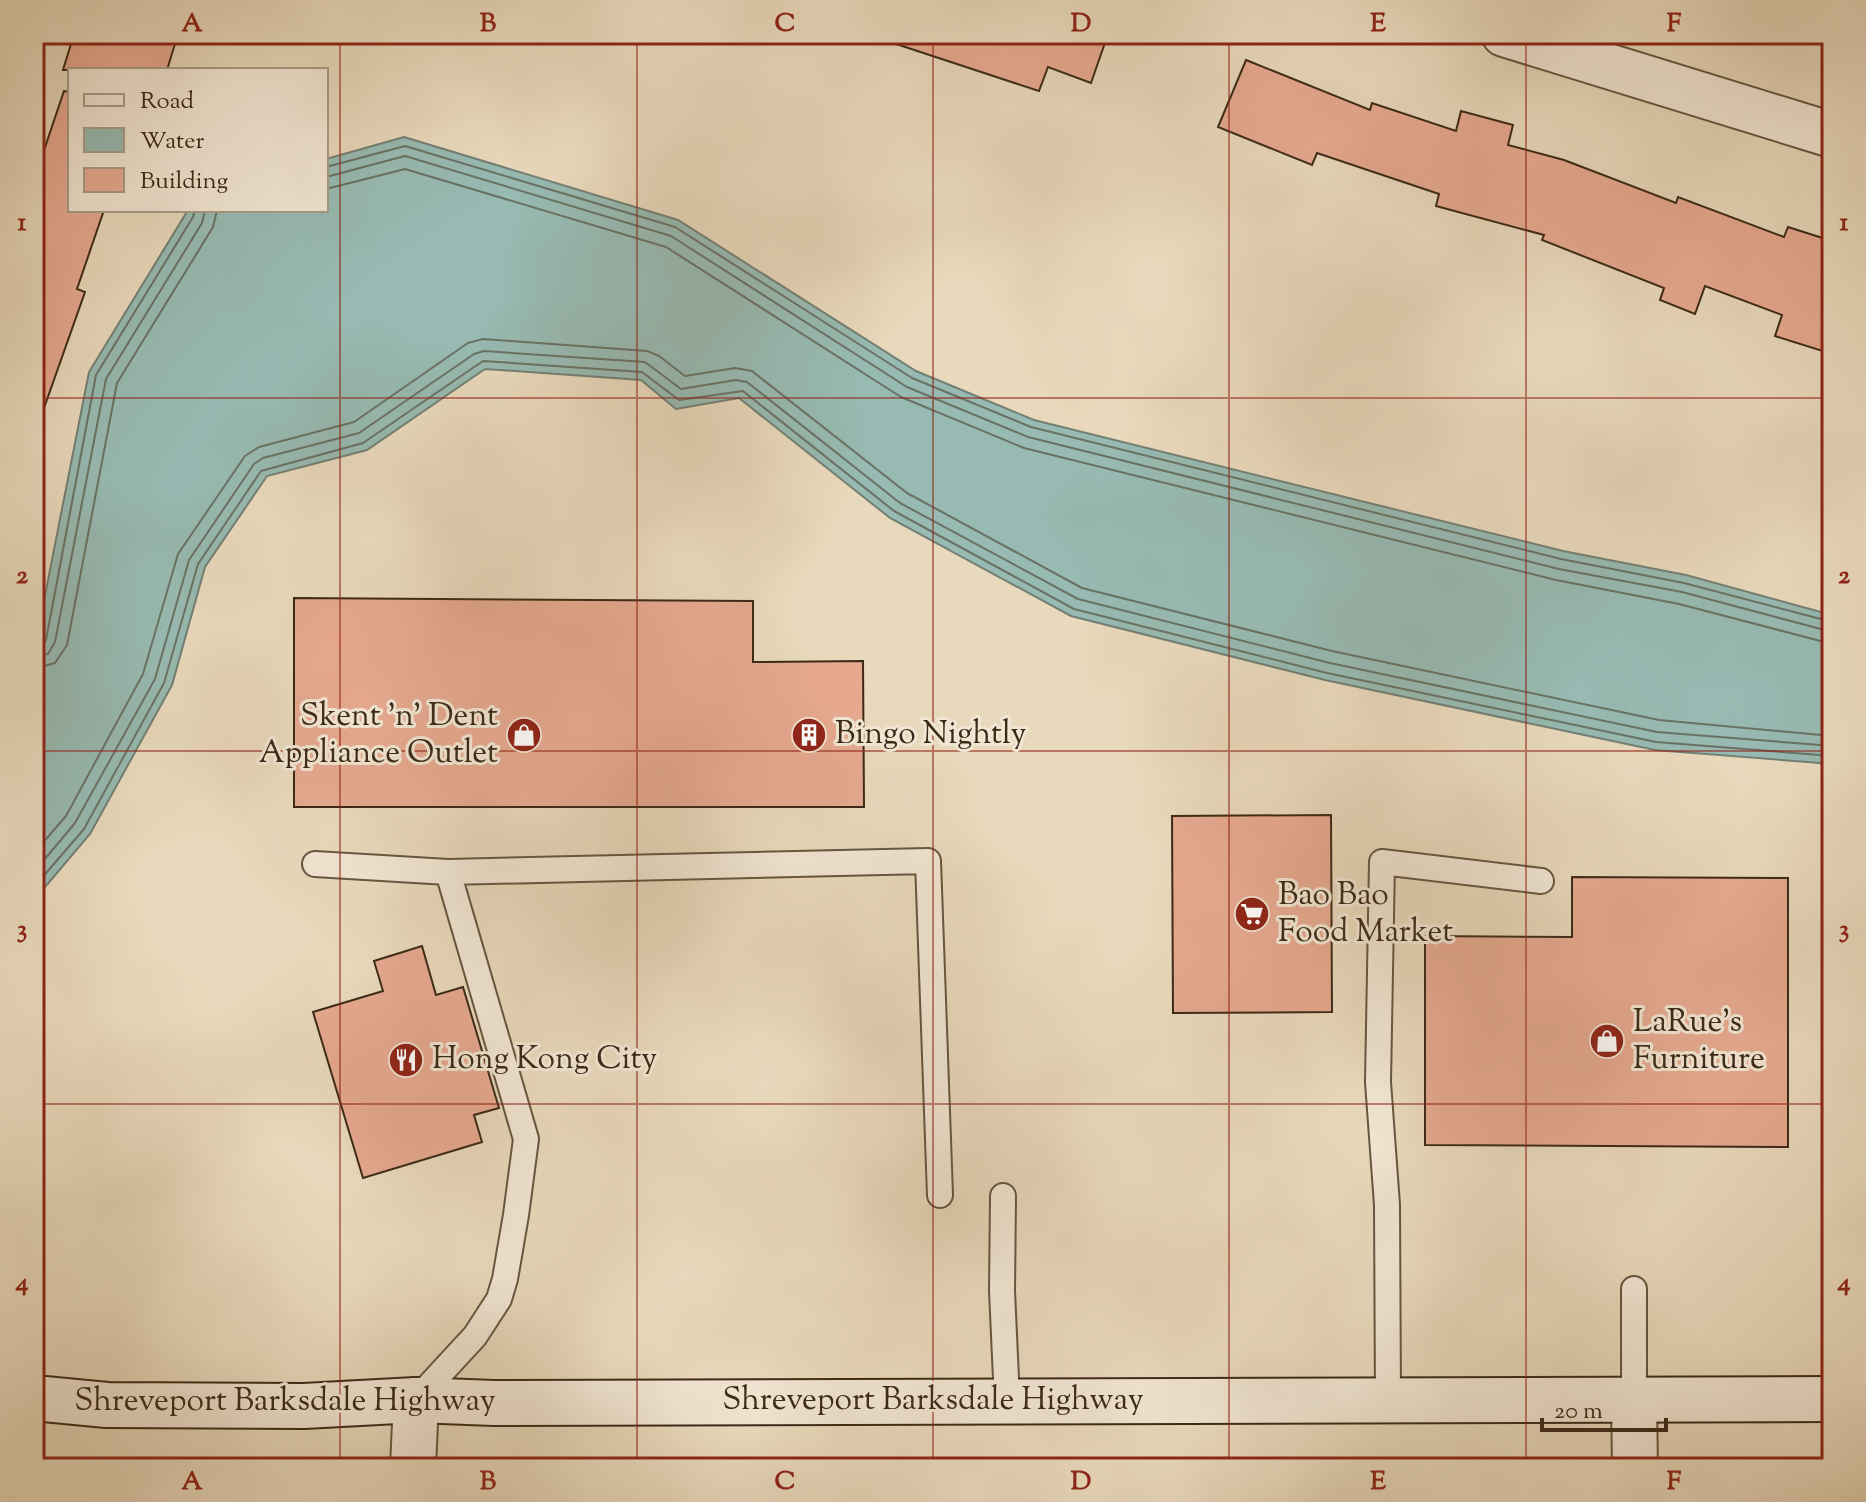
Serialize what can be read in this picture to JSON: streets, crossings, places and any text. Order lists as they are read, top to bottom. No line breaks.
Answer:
{"streets":{"main road":["Shreveport Barksdale Highway"]},"places":{"shop":["Skent 'n' Dent Appliance Outlet","LaRue's Furniture"],"building":["Bingo Nightly"],"supermarket":["Bao Bao Food Market"],"restaurant":["Hong Kong City"]},"legend":["Road","Water","Building"],"scale_bar":"20 m","grid":{"columns":["A","B","C","D","E","F"],"rows":["1","2","3","4"]}}
